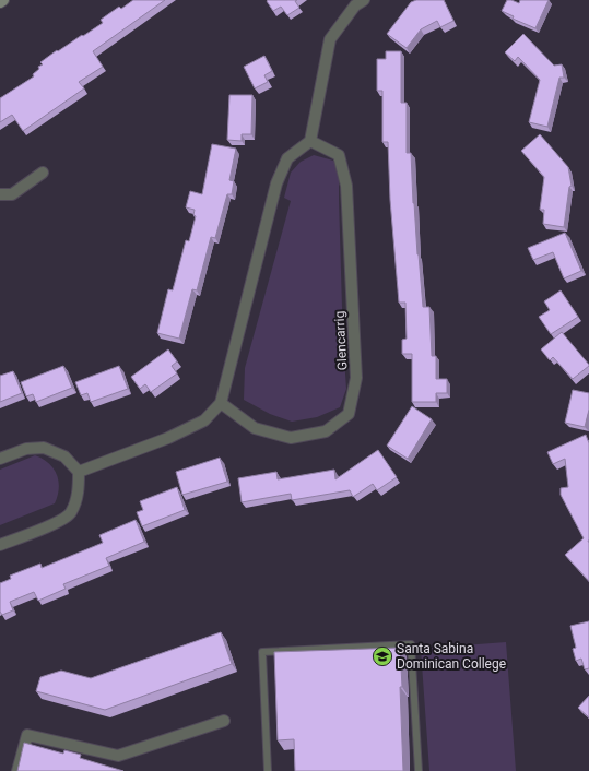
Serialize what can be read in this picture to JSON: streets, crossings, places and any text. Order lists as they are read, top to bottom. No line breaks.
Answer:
{"streets":{"street":["Glencarrig"]},"places":{"school or university":["Santa Sabina Dominican College"]}}
